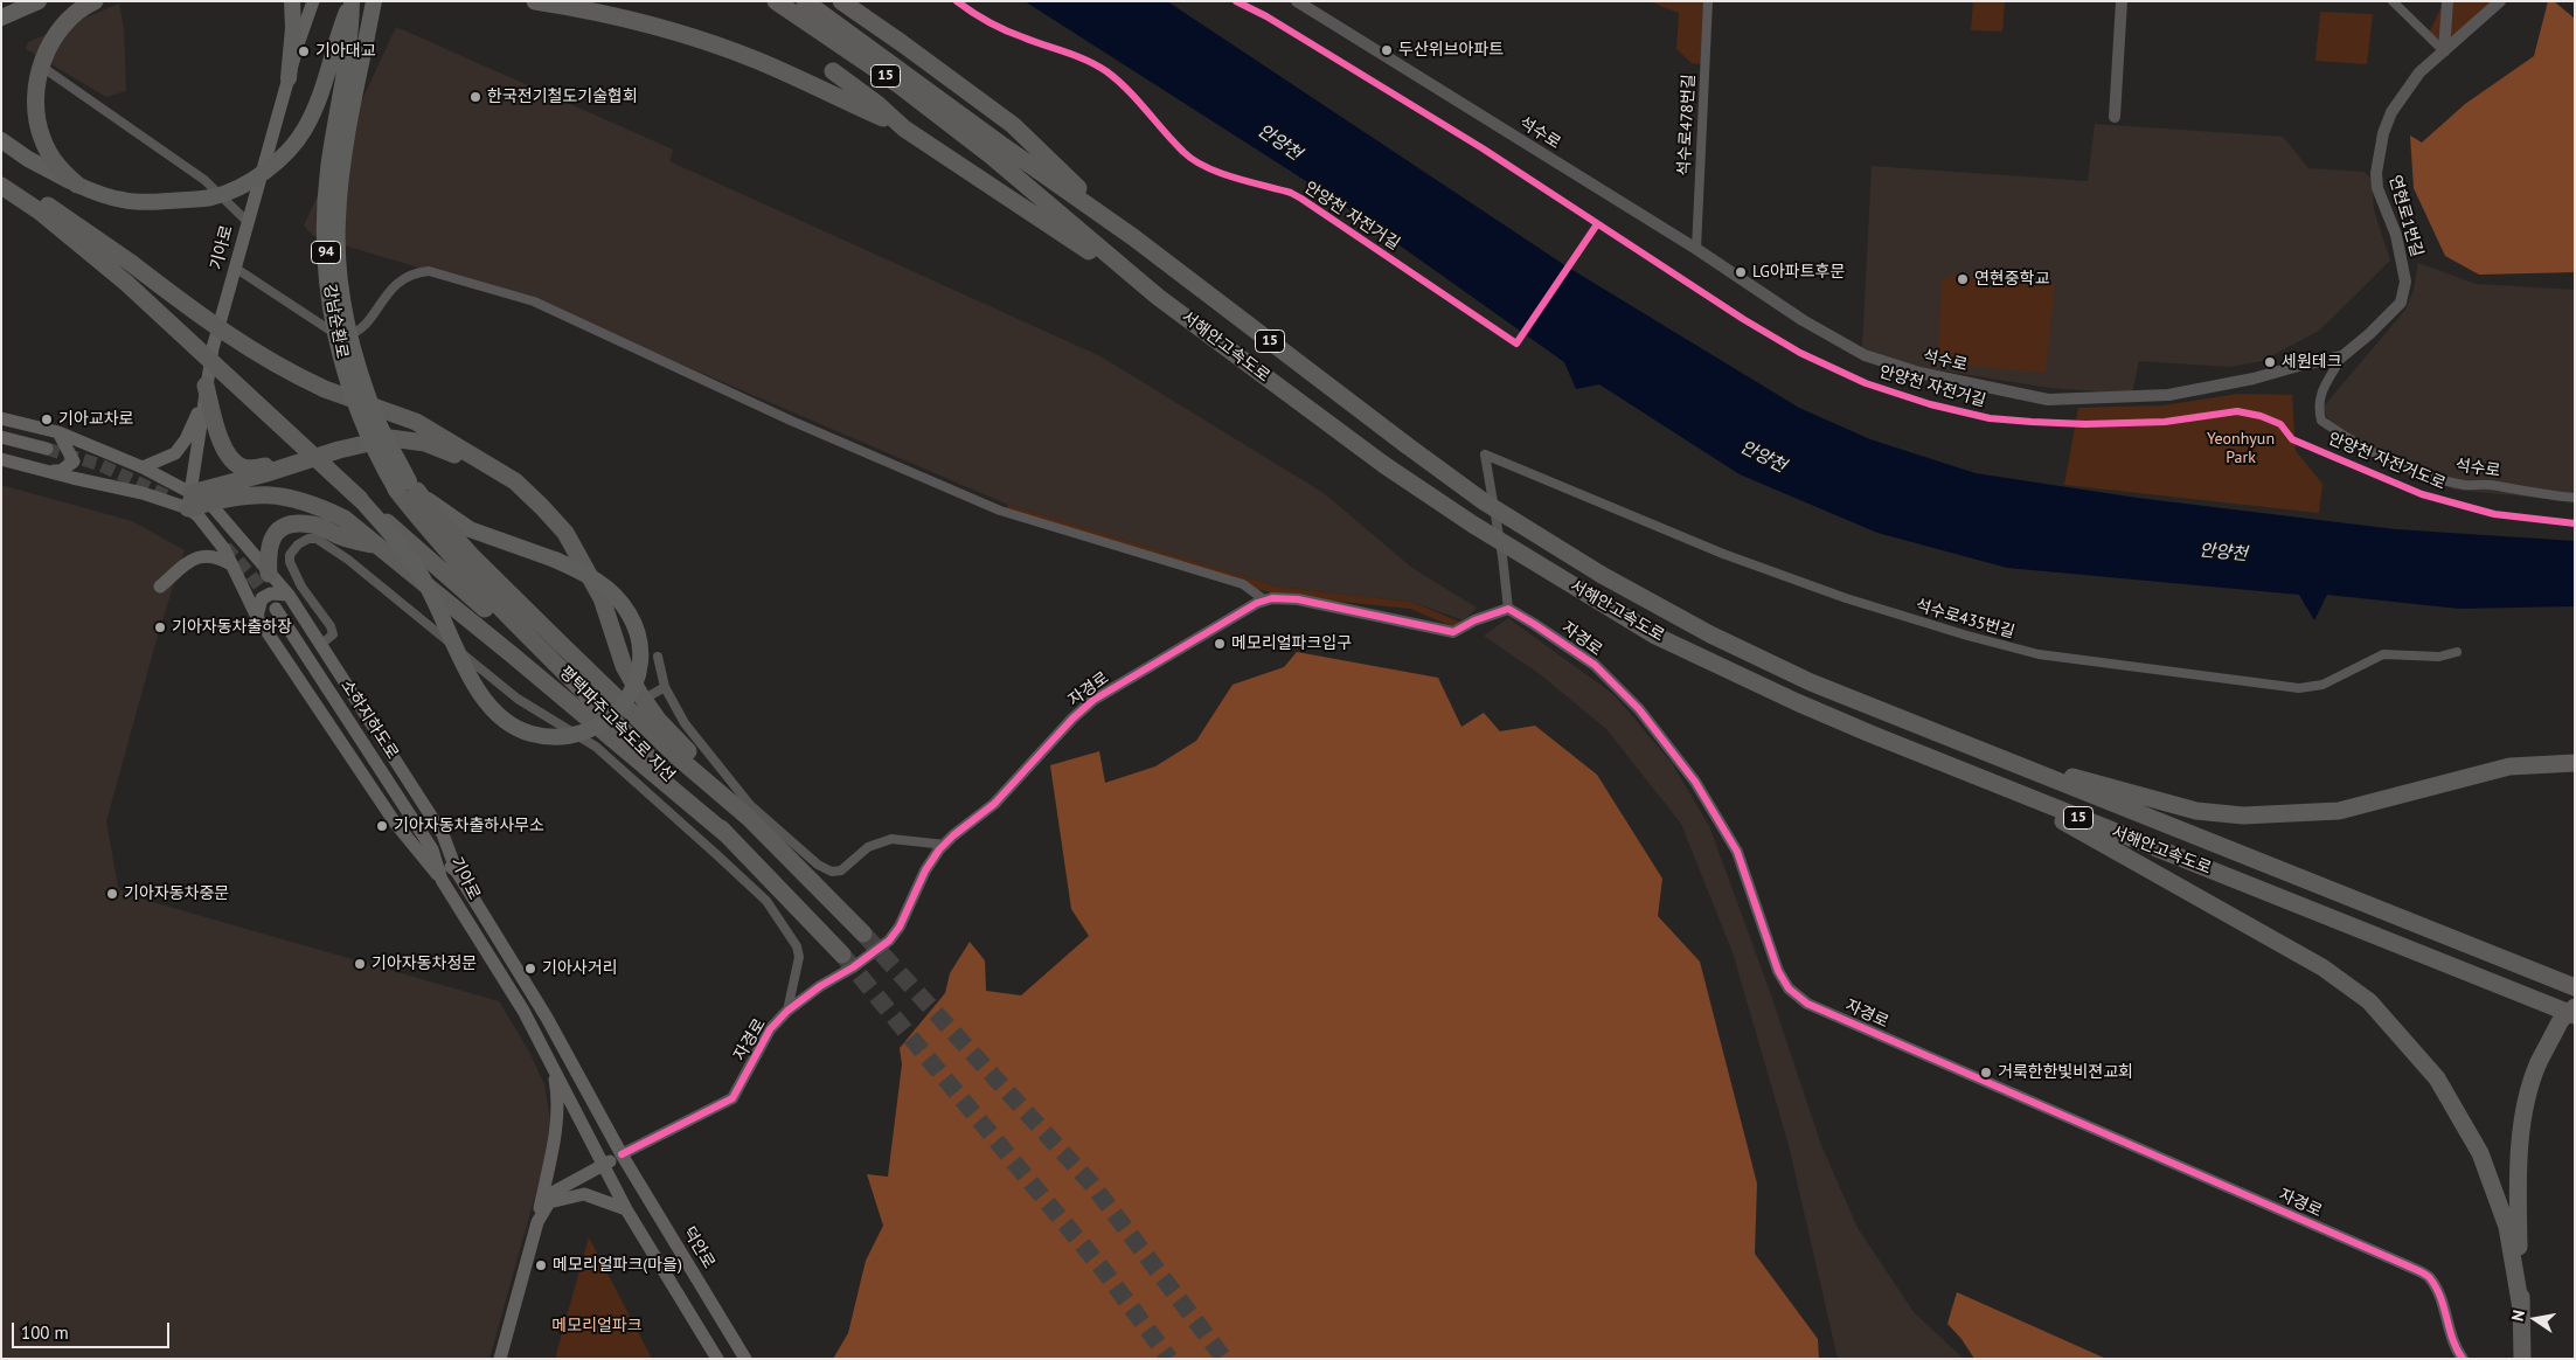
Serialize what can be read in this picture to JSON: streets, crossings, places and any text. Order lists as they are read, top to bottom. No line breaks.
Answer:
{"streets":{"highway":["15","94","강남순환로","서해안고속도로","평택파주고속도로 지선"],"main road":["기아로","소하지하도로","덕안로"],"street":["석수로478번길","석수로","연현로1번길","석수로435번길","자경로"],"cycle path":["안양천 자전거길"]},"crossings":[["석수로478번길","석수로"],["석수로","연현로1번길"],["기아로","자경로"],["기아로","소하지하도로"],["기아로","덕안로"],["강남순환로","평택파주고속도로 지선"],["석수로435번길","자경로"],["자경로","덕안로"]],"water":["안양천"],"parks":["Yeonhyun Park","메모리얼파크"],"places":["두산위브아파트","기아대교","한국전기철도기술협회","LG아파트후문","연현중학교","세원테크","기아교차로","기아자동차출하장","메모리얼파크입구","기아자동차출하사무소","기아자동차중문","기아자동차정문","기아사거리","거룩한한빛비젼교회","메모리얼파크(마을)"],"scale_bar":"100 m","north":"left"}
